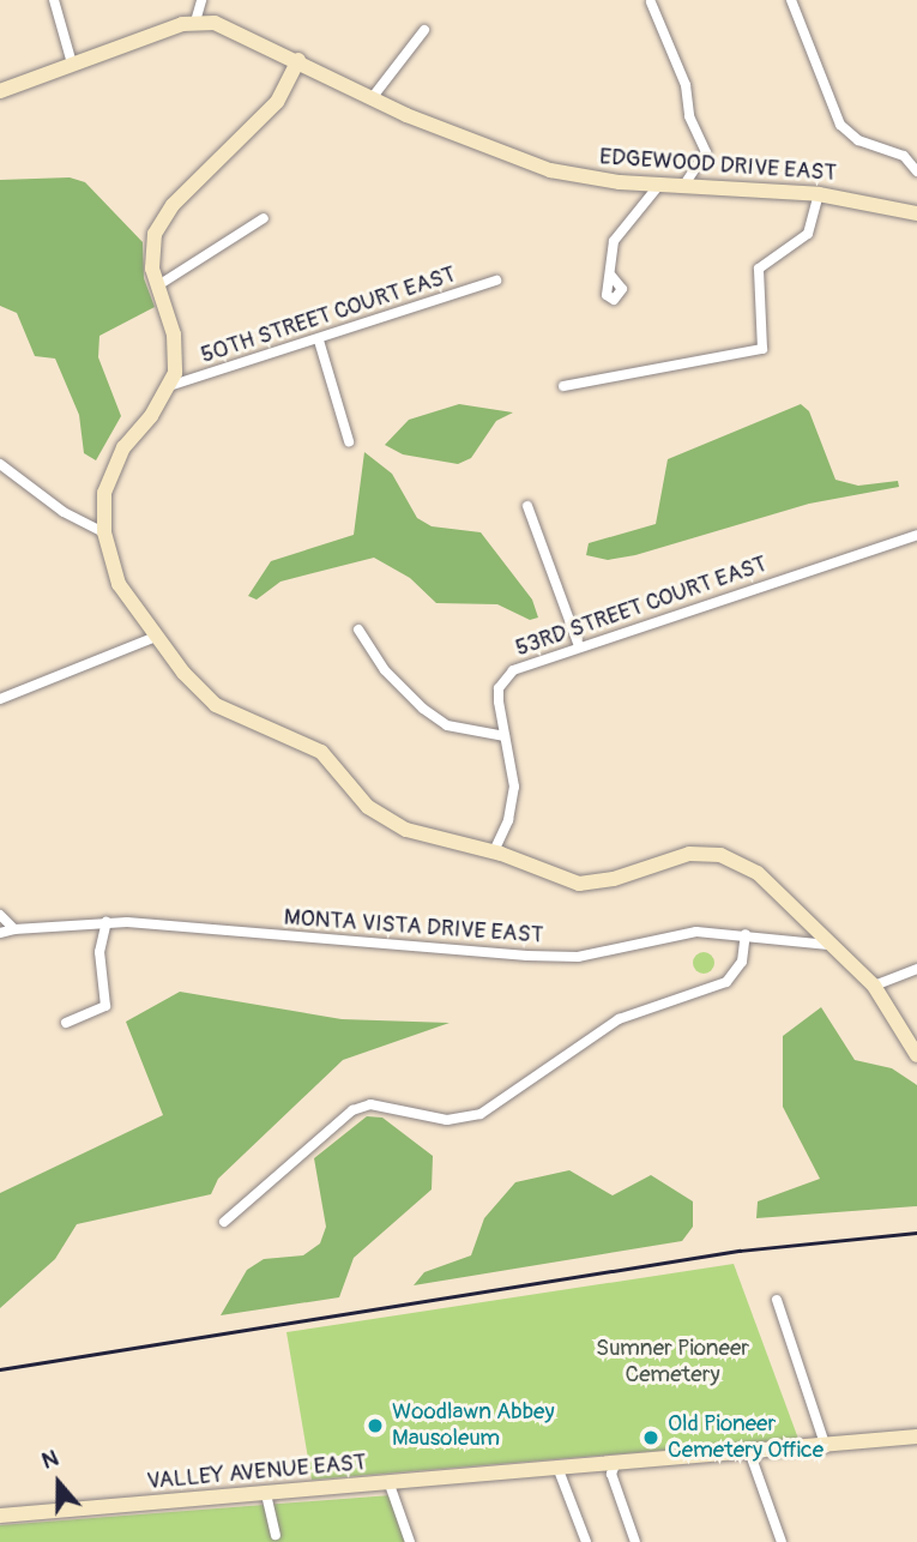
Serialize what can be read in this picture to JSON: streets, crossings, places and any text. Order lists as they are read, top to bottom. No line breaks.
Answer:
{"streets":{"street":["EDGEWOOD DRIVE EAST","50TH STREET COURT EAST","53RD STREET COURT EAST","MONTA VISTA DRIVE EAST","VALLEY AVENUE EAST"]},"parks":["Sumner Pioneer Cemetery"],"places":["Woodlawn Abbey Mausoleum","Old Pioneer Cemetery Office"],"north":"top"}
